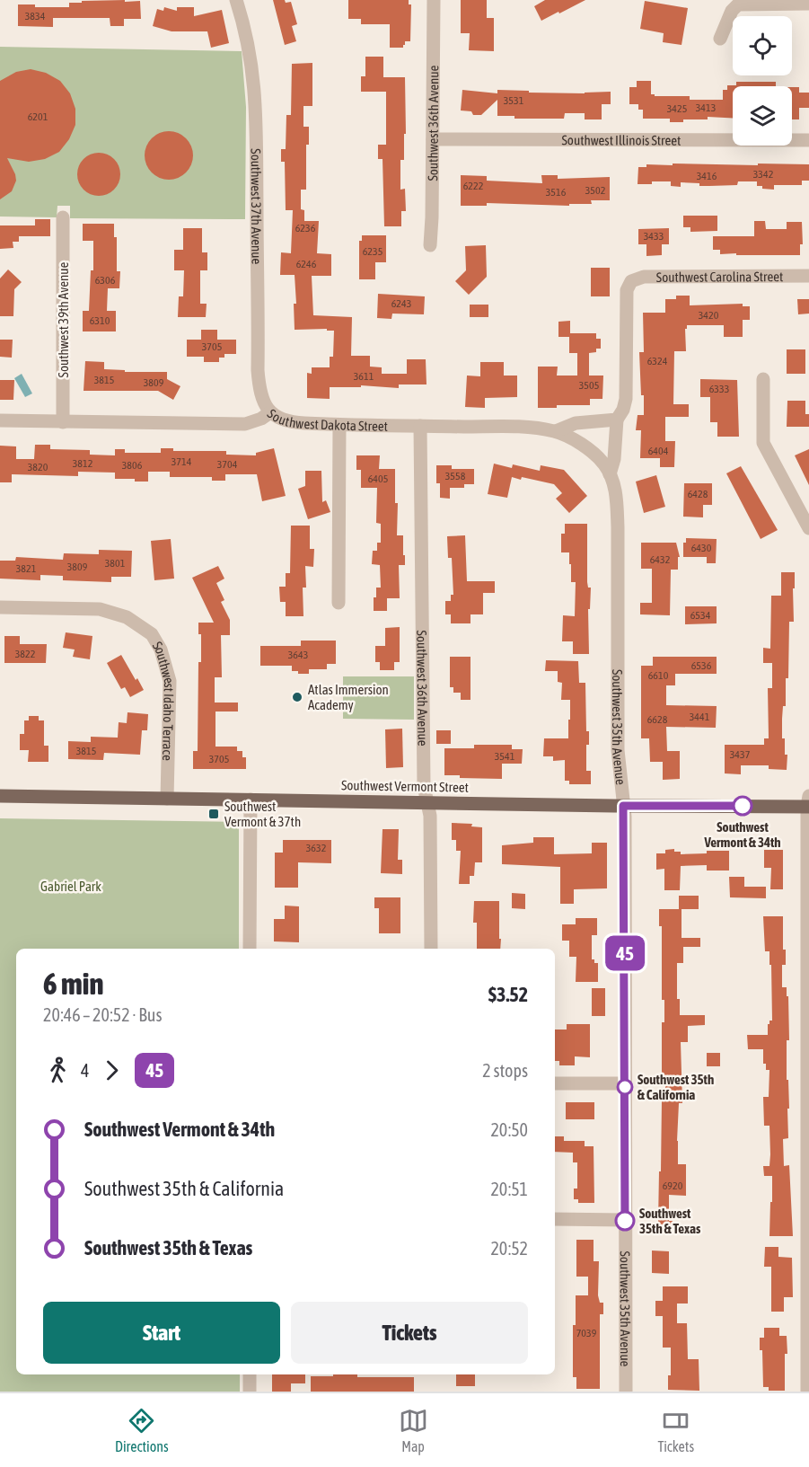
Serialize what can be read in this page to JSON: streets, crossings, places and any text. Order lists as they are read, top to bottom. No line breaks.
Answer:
{"streets":{"main road":["Southwest Vermont Street"],"street":["Southwest 36th Avenue","Southwest Illinois Street","Southwest 37th Avenue","Southwest Carolina Street","Southwest 39th Avenue","Southwest Dakota Street","Southwest Idaho Terrace","Southwest 35th Avenue"]},"crossings":[["Southwest 36th Avenue","Southwest Illinois Street"],["Southwest 36th Avenue","Southwest Dakota Street"],["Southwest 36th Avenue","Southwest Vermont Street"],["Southwest 37th Avenue","Southwest Dakota Street"],["Southwest Carolina Street","Southwest 35th Avenue"],["Southwest 39th Avenue","Southwest Dakota Street"],["Southwest Dakota Street","Southwest 35th Avenue"],["Southwest Idaho Terrace","Southwest Vermont Street"],["Southwest 35th Avenue","Southwest Vermont Street"]],"parks":["Gabriel Park"],"places":{"other":["Atlas Immersion Academy","Southwest Vermont & 34th","Southwest 35th & California","Southwest 35th & Texas"],"transit":["Southwest Vermont & 37th"]},"lines":["bus line 45"],"house_numbers":["3834","3531","3413","3425","6201","3342","3416","6222","3502","3516","6236","3433","6235","6246","6306","6243","3420","6310","3705","6324","3611","3815","3809","3505","6333","6404","3714","3812","3704","3806","3820","3558","6405","6428","6430","6432","3801","3809","3821","6534","3822","3643","6536","6610","3441","6628","3815","3437","3541","3705","3632","6920","7039"],"page":{"on_map":"45","heading":["6 min","20:46 – 20:52 · Bus","$3.52"],"legs":["4","45","2 stops"],"list":[{"name":"Southwest Vermont & 34th","value":"20:50"},{"name":"Southwest 35th & California","value":"20:51"},{"name":"Southwest 35th & Texas","value":"20:52"}],"buttons":["Start","Tickets"],"tabs":["Directions","Map","Tickets"]}}
